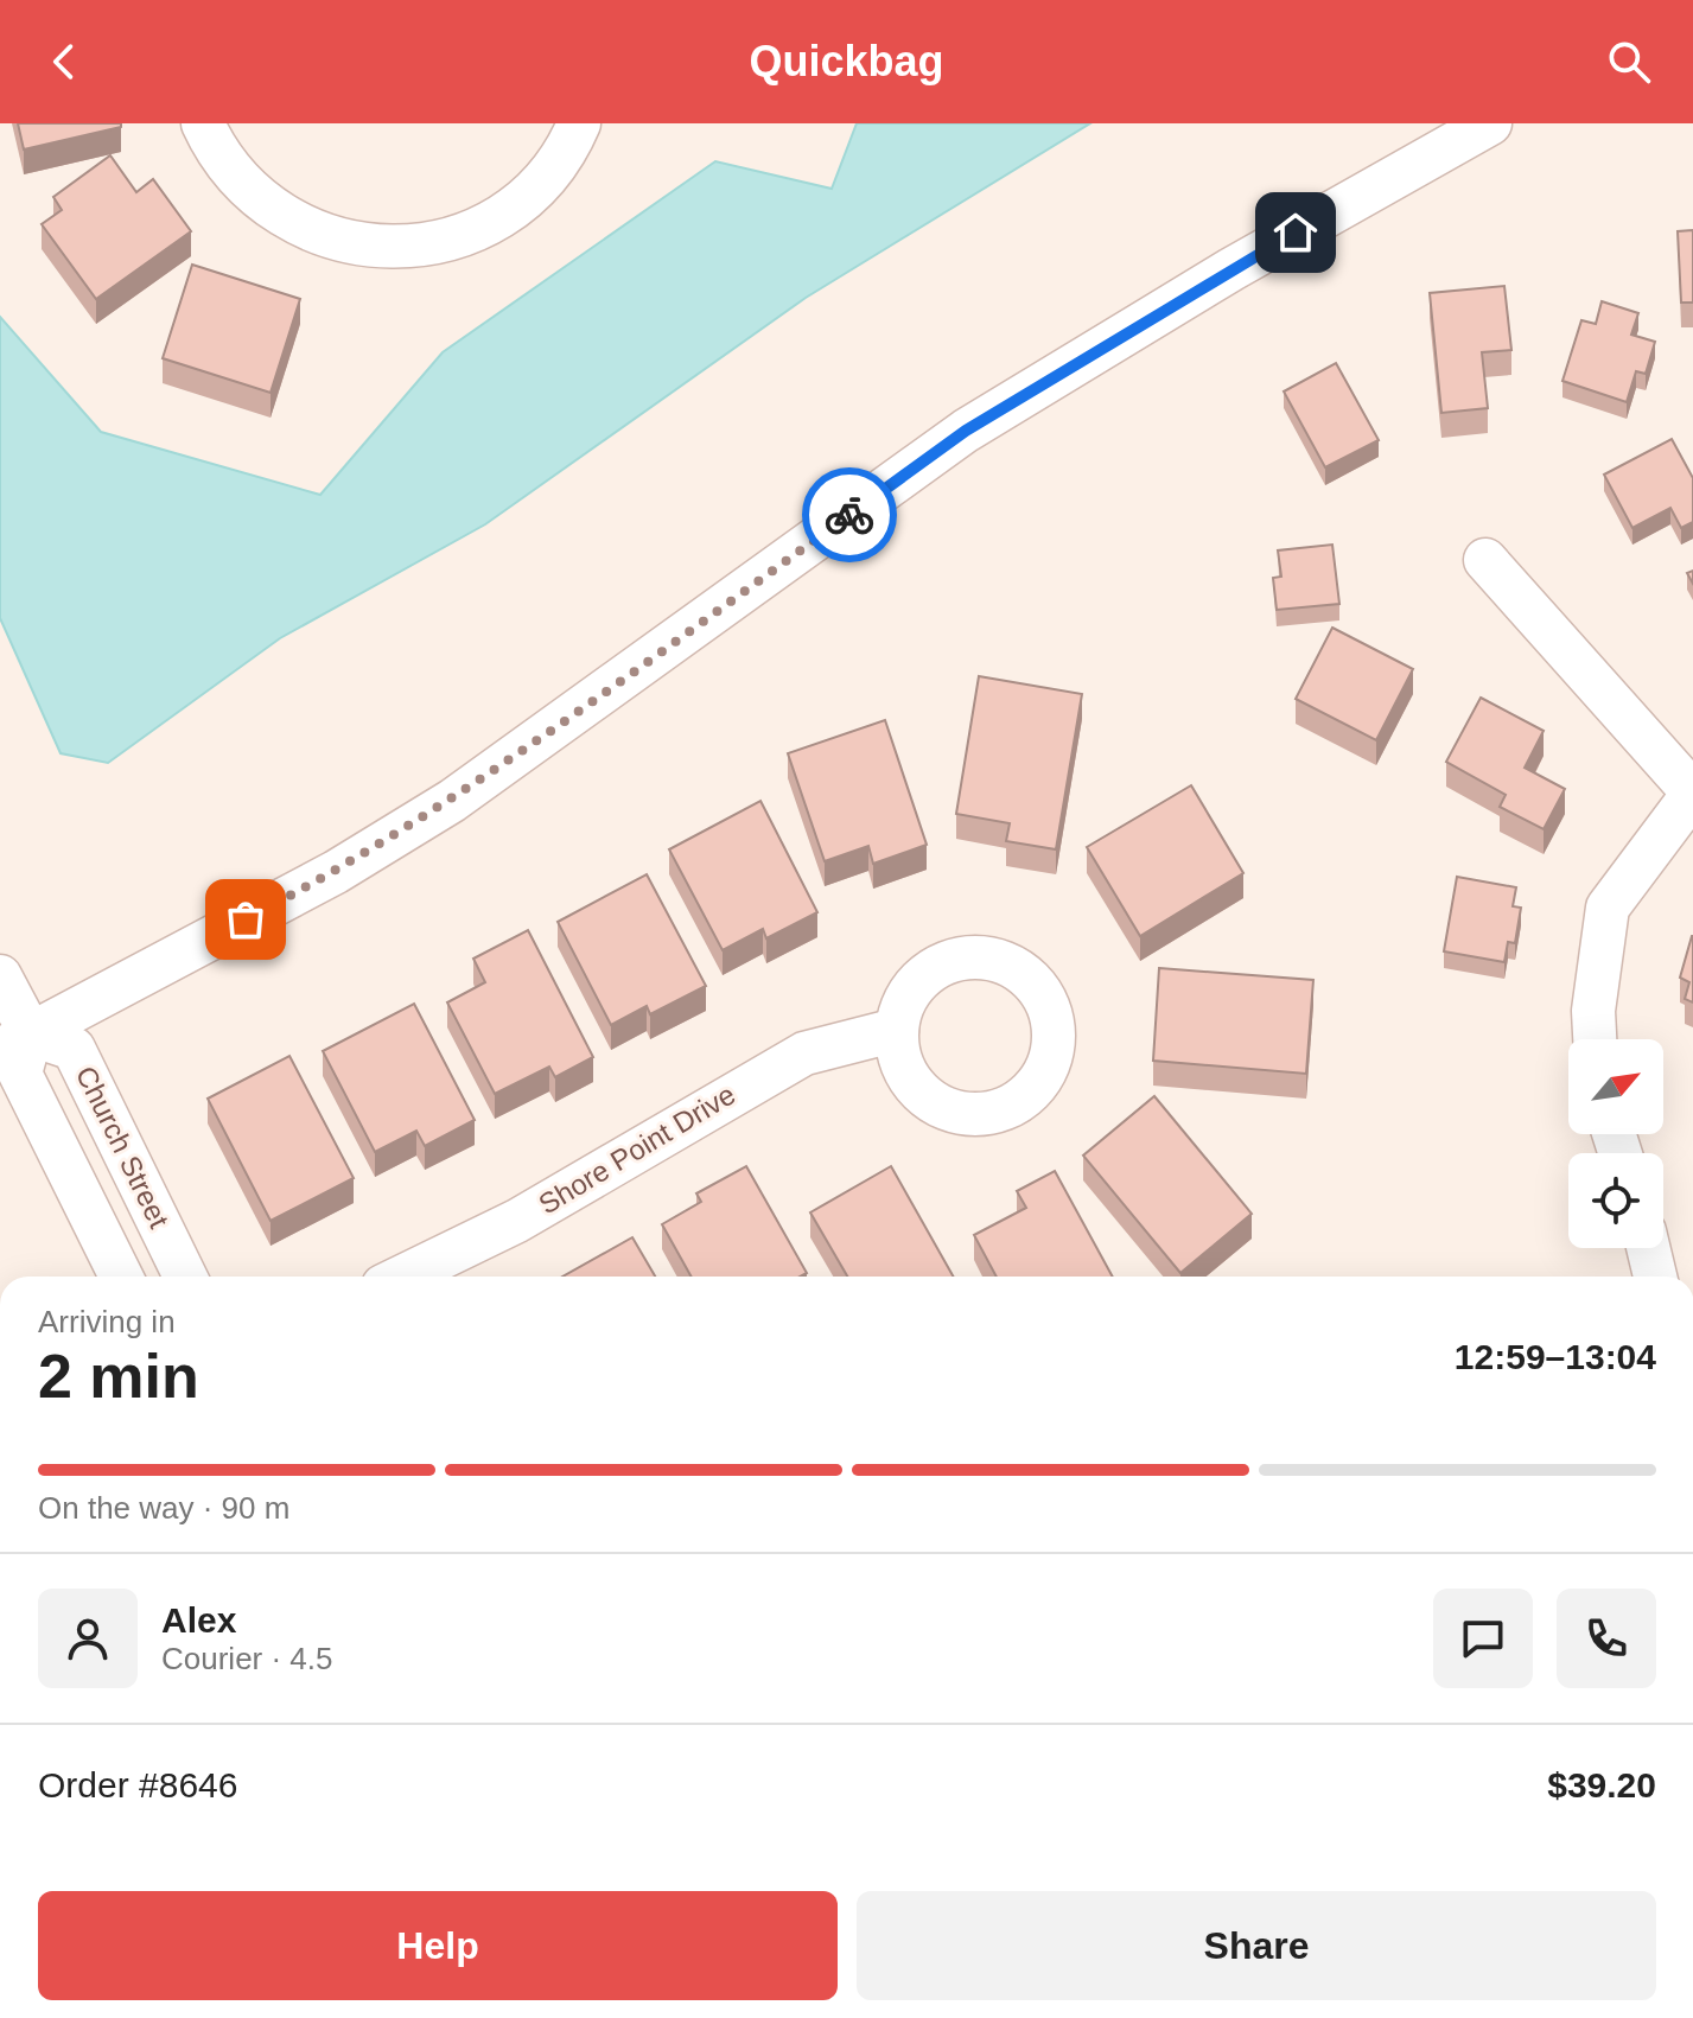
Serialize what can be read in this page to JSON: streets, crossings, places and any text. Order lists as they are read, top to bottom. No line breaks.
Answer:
{"streets":{"street":["Church Street","Shore Point Drive"]},"north":"top right","page":{"header":"Quickbag","heading":["2 min","Arriving in","12:59–13:04"],"panel":["Alex","Courier · 4.5","Order #8646","$39.20"],"bar":"On the way · 90 m","buttons":["Help","Share"]}}
